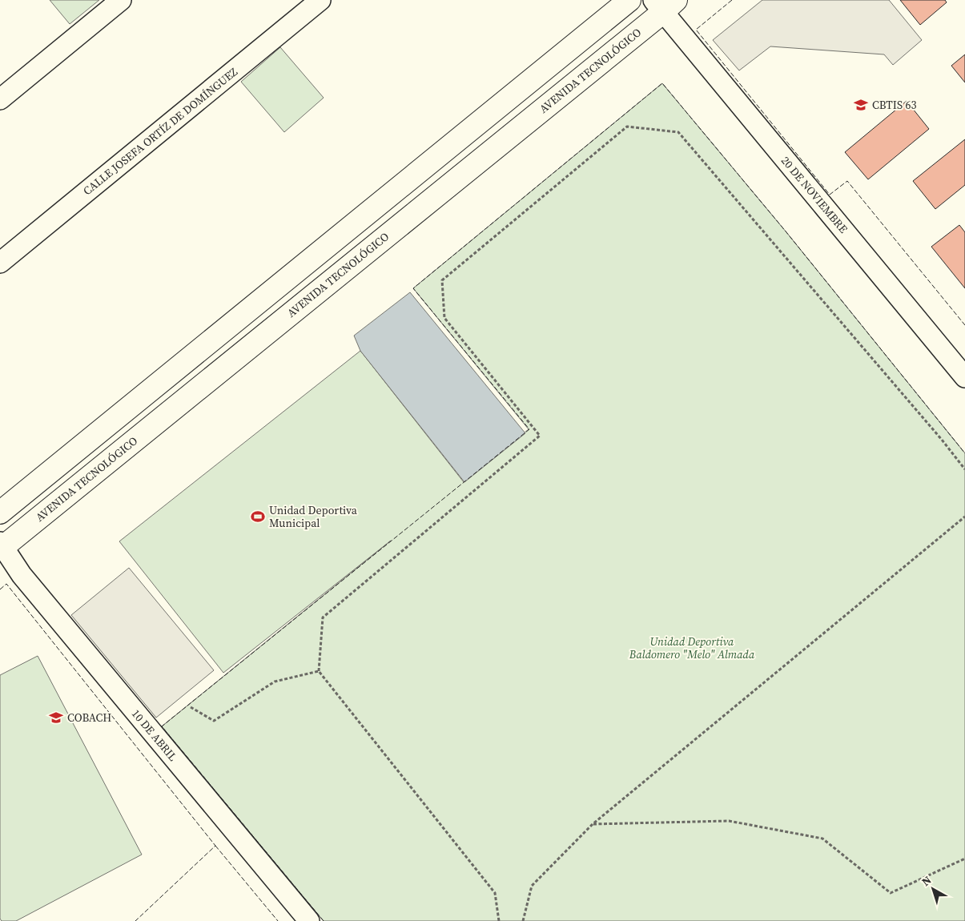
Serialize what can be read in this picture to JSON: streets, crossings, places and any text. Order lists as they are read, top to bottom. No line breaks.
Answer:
{"streets":{"main road":["AVENIDA TECNOLÓGICO"],"street":["CALLE JOSEFA ORTÍZ DE DOMÍNGUEZ","20 DE NOVIEMBRE","10 DE ABRIL"]},"crossings":[["AVENIDA TECNOLÓGICO","20 DE NOVIEMBRE"],["AVENIDA TECNOLÓGICO","10 DE ABRIL"]],"parks":["Unidad Deportiva Baldomero \"Melo\" Almada"],"places":{"school or university":["CBTIS 63","COBACH"],"sports":["Unidad Deportiva Municipal"]},"north":"top left"}
